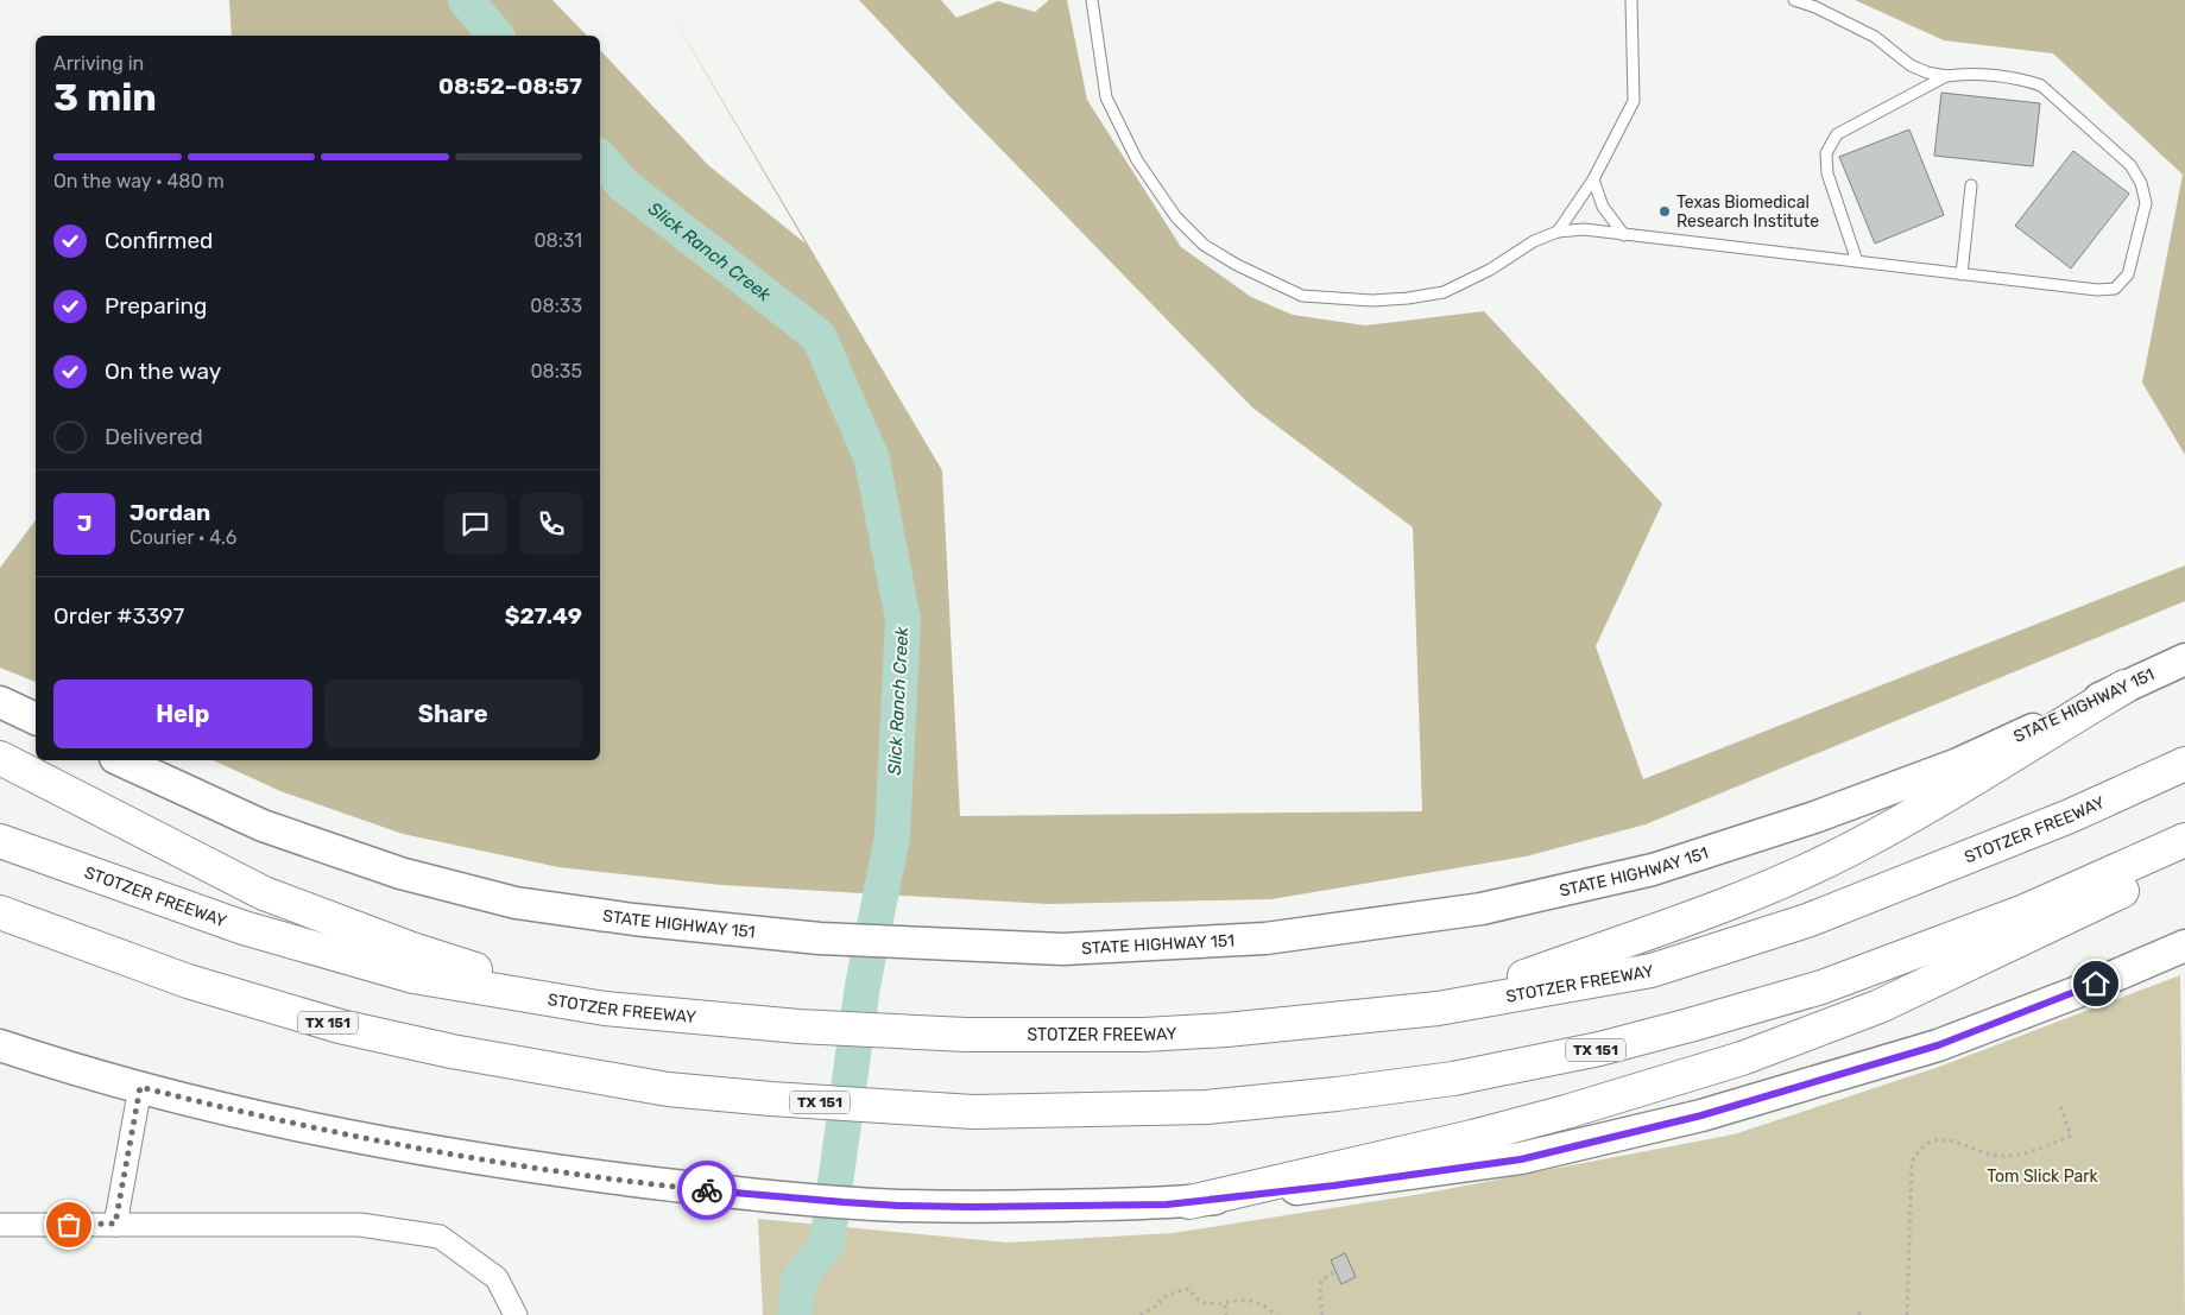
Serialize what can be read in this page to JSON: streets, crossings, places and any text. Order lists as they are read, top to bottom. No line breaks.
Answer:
{"streets":{"highway":["STOTZER FREEWAY","TX 151"],"main road":["STATE HIGHWAY 151"]},"water":["Slick Ranch Creek"],"parks":["Tom Slick Park"],"places":["Texas Biomedical Research Institute"],"page":{"heading":["3 min","Arriving in","08:52–08:57"],"panel":["Jordan","Courier · 4.6","Order #3397","$27.49"],"bar":"On the way · 480 m","list":[["Confirmed","08:31"],["Preparing","08:33"],["On the way","08:35"],"Delivered"],"round":"J","buttons":["Help","Share"]}}
